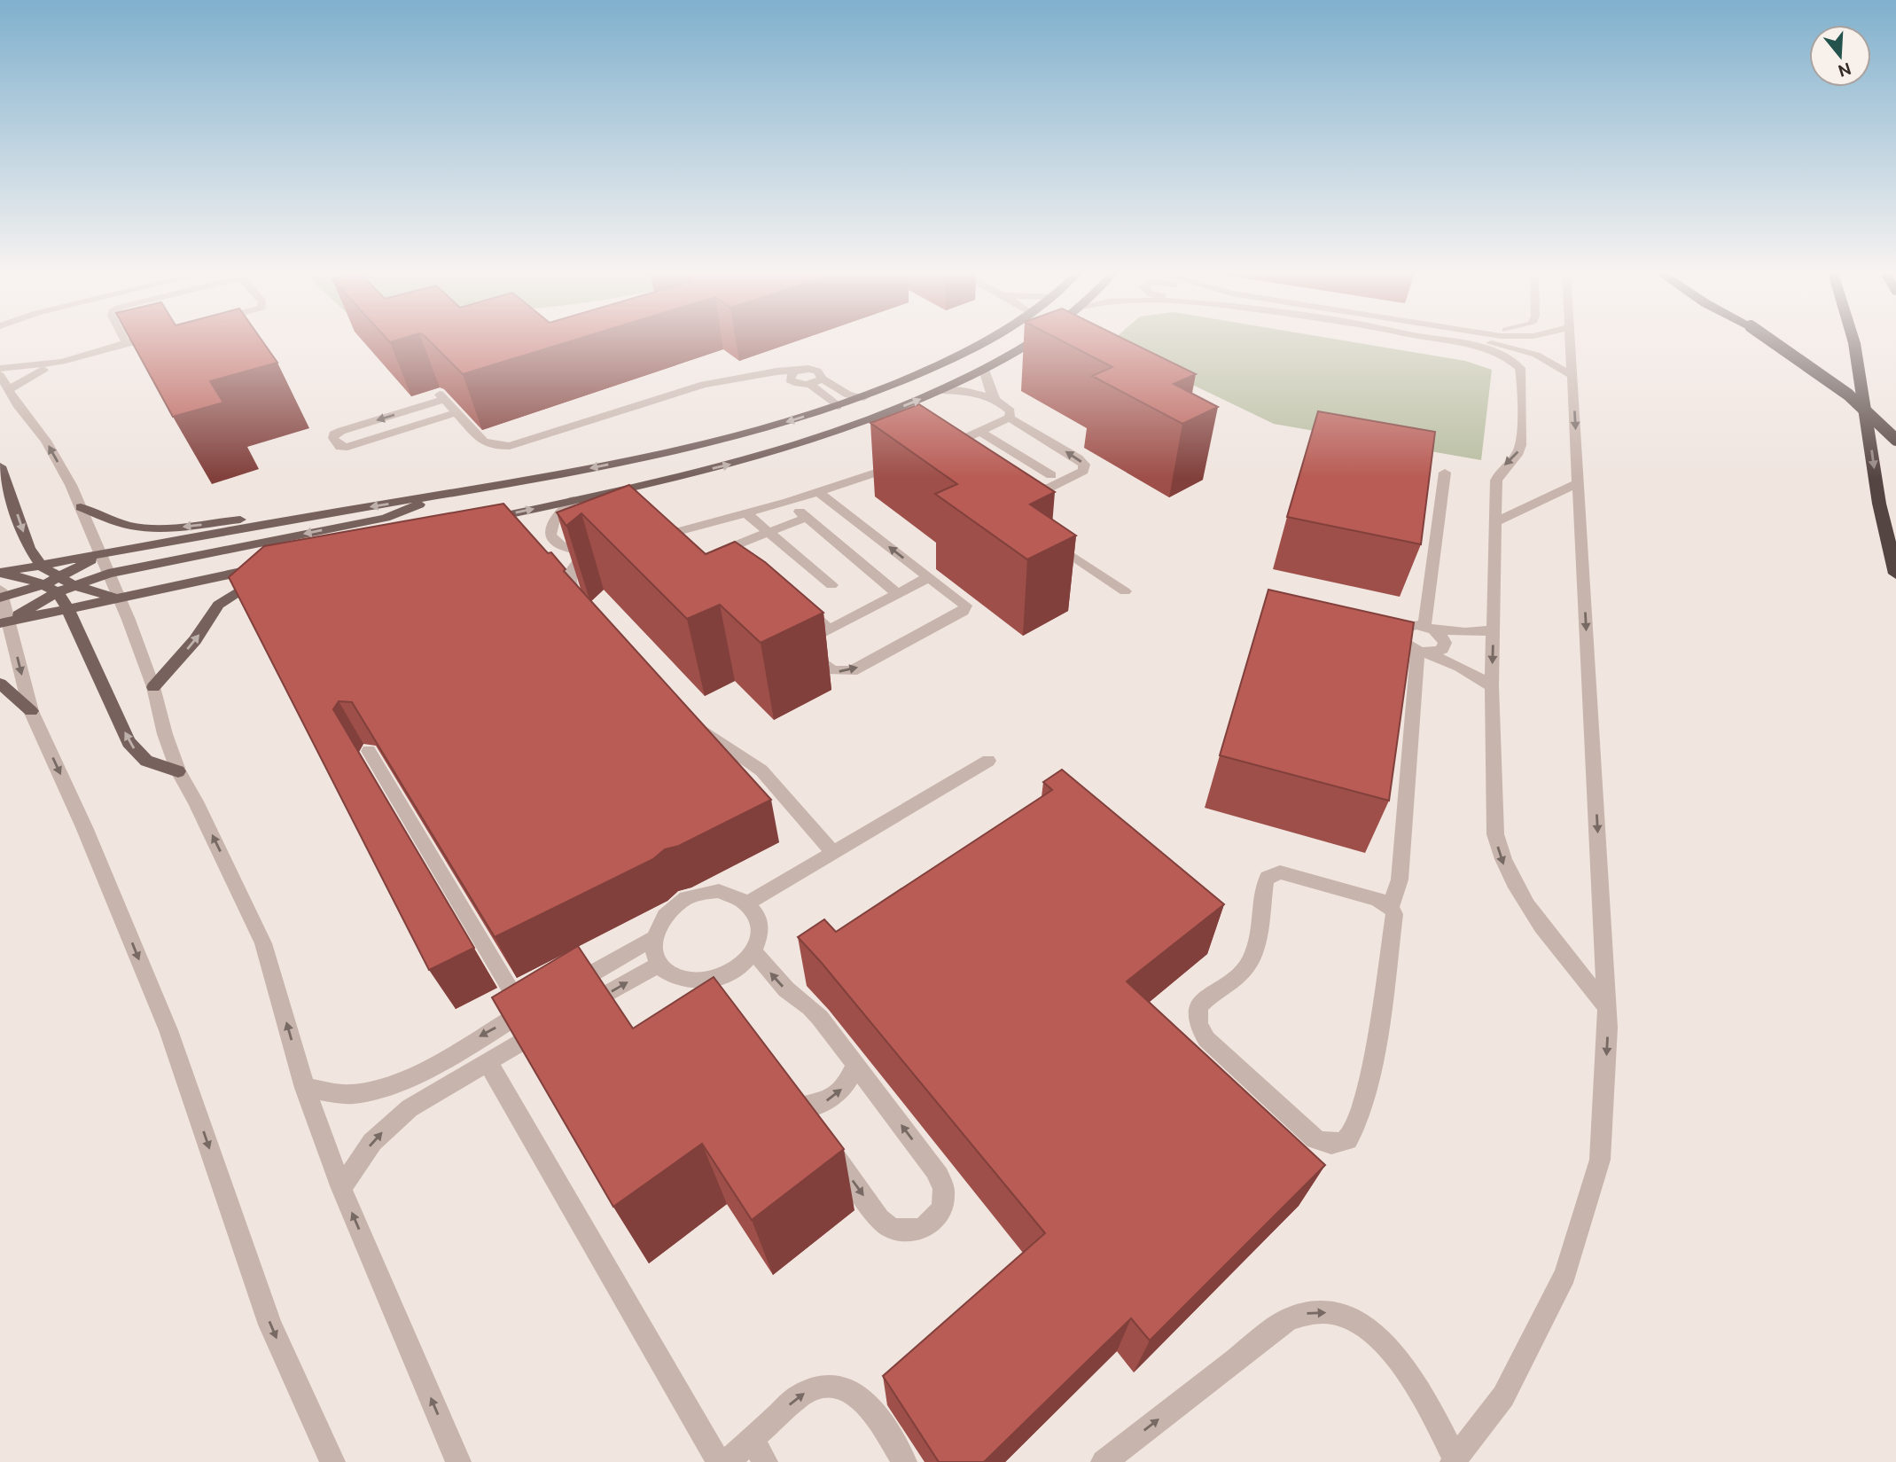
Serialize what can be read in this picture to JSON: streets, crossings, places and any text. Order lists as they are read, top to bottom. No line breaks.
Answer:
{"north":"bottom"}
